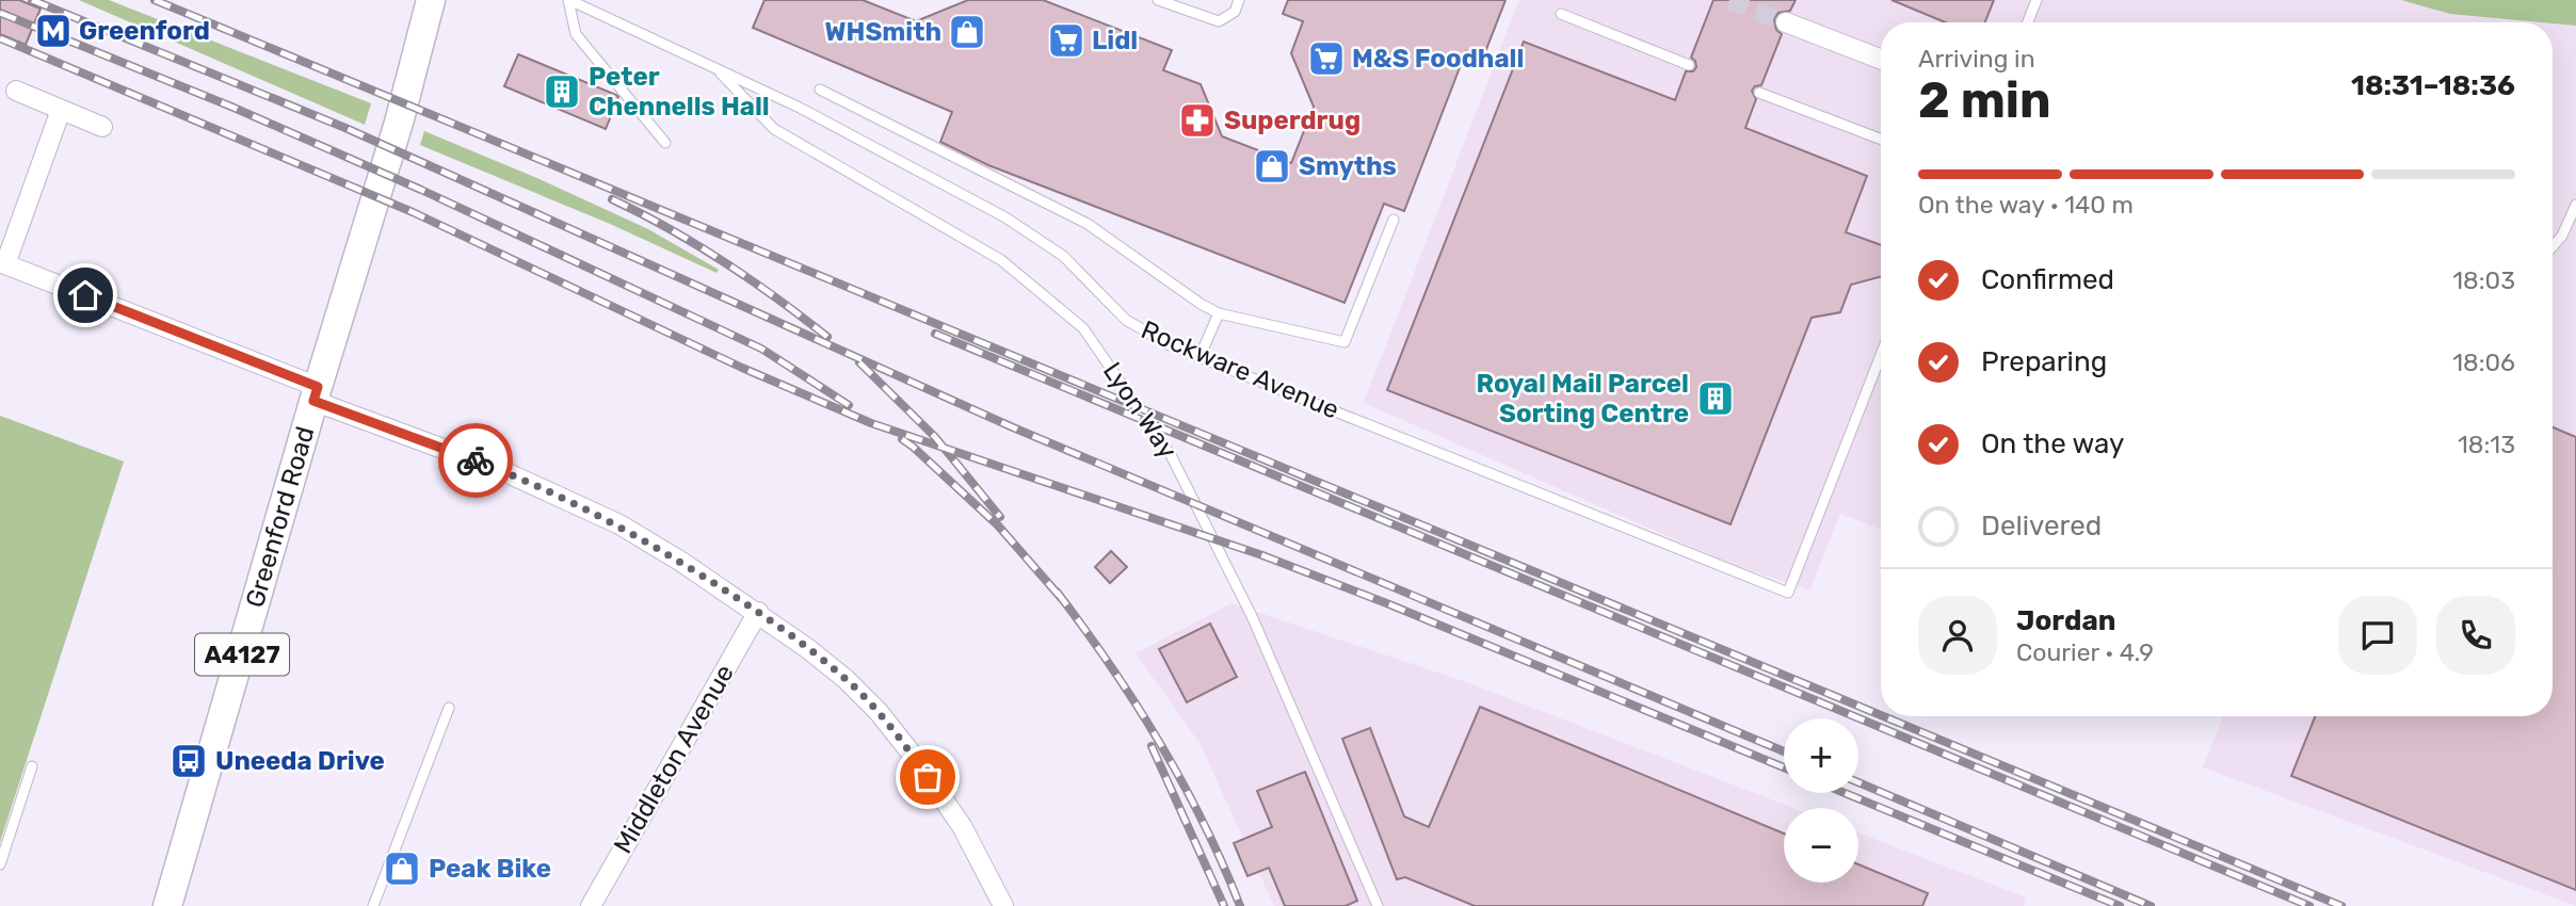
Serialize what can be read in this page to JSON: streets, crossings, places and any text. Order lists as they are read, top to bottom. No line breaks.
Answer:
{"streets":{"main road":["Greenford Road","A4127"],"street":["Middleton Avenue"],"lane":["Rockware Avenue","Lyon Way"]},"crossings":[["Rockware Avenue","Lyon Way"]],"places":{"metro station":["Greenford"],"shop":["WHSmith","Smyths","Peak Bike"],"supermarket":["Lidl","M&S Foodhall"],"building":["Peter Chennells Hall","Royal Mail Parcel Sorting Centre"],"pharmacy":["Superdrug"],"bus stop":["Uneeda Drive"]},"page":{"heading":["2 min","Arriving in","18:31–18:36"],"panel":["Jordan","Courier · 4.9"],"bar":"On the way · 140 m","list":[["Confirmed","18:03"],["Preparing","18:06"],["On the way","18:13"],"Delivered"],"map_buttons":["+","−"]}}
